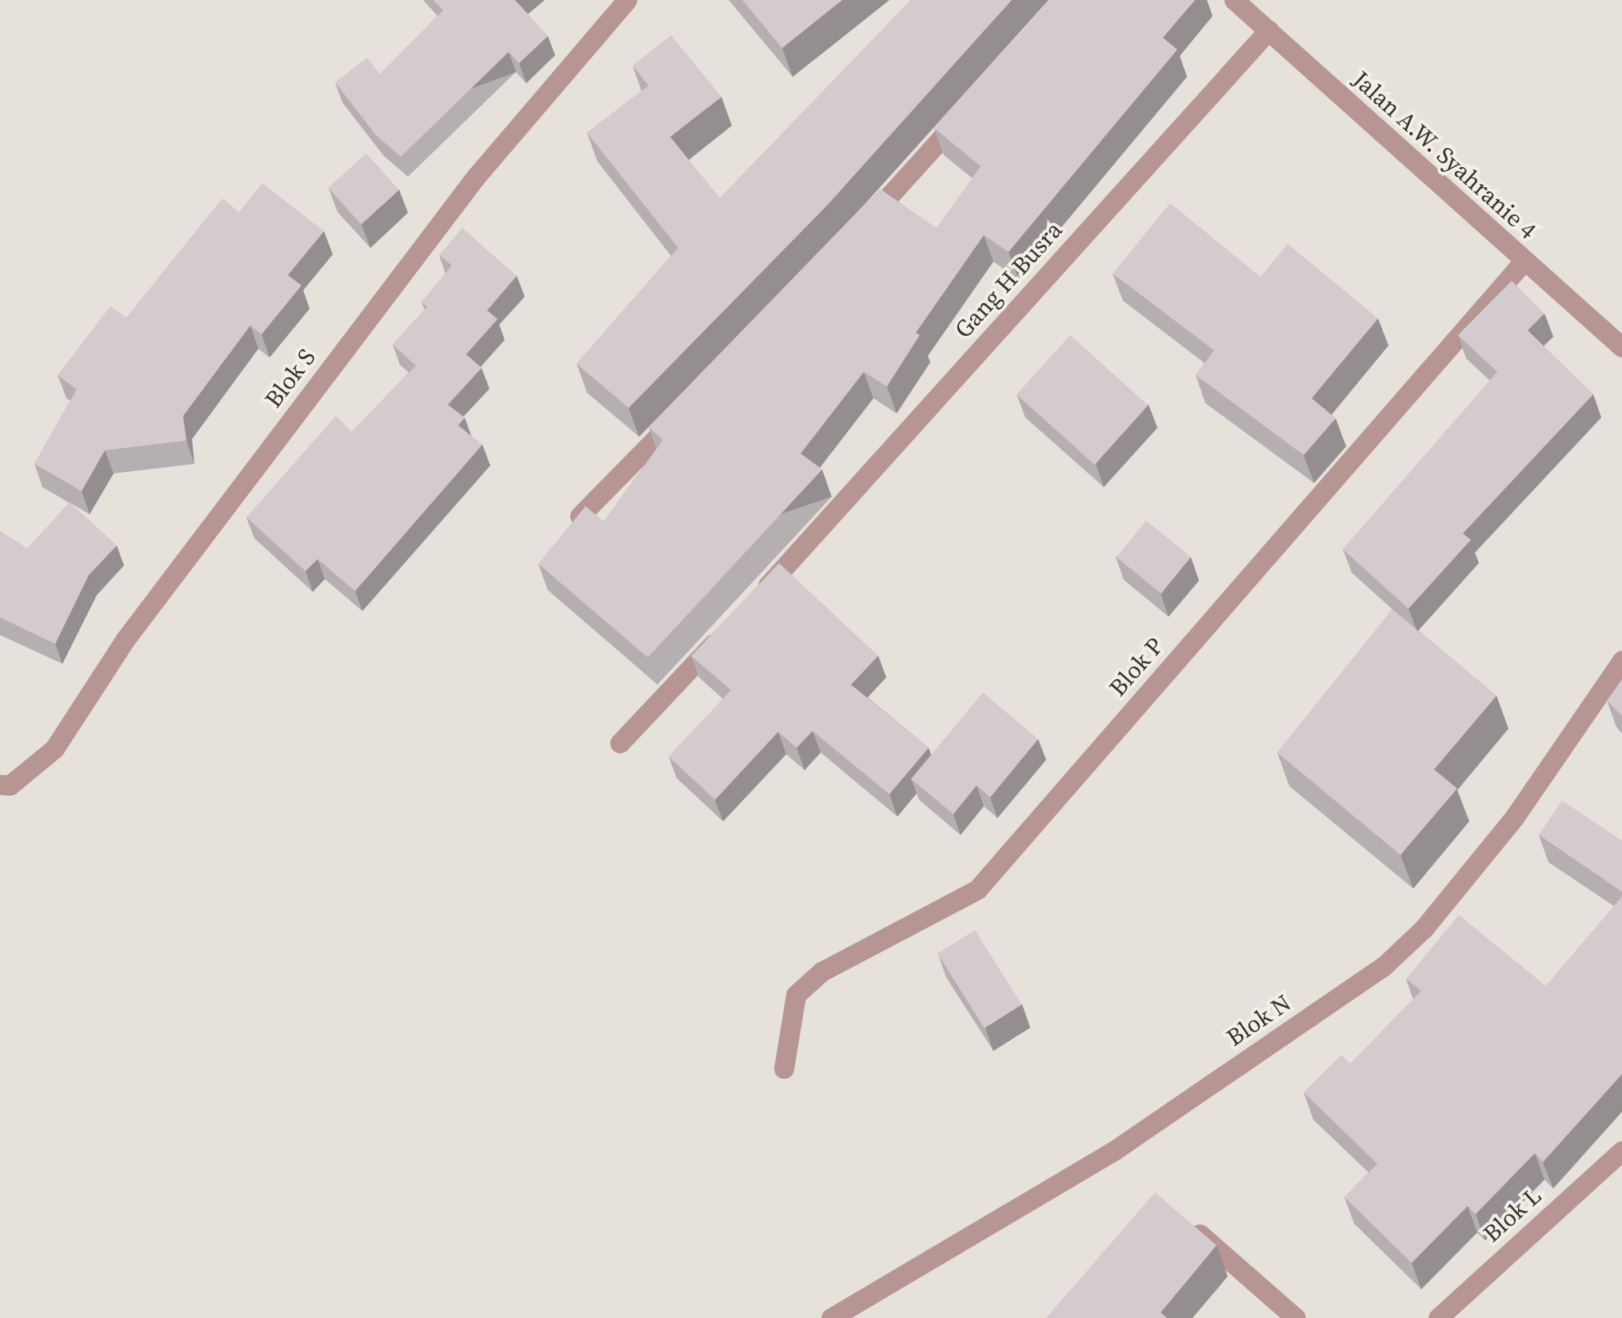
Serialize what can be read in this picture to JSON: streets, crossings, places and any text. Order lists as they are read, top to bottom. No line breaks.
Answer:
{"streets":{"street":["Jalan A.W. Syahranie 4","Gang H Busra","Blok S","Blok P","Blok N","Blok L"]},"crossings":[["Jalan A.W. Syahranie 4","Gang H Busra"],["Jalan A.W. Syahranie 4","Blok P"]]}
